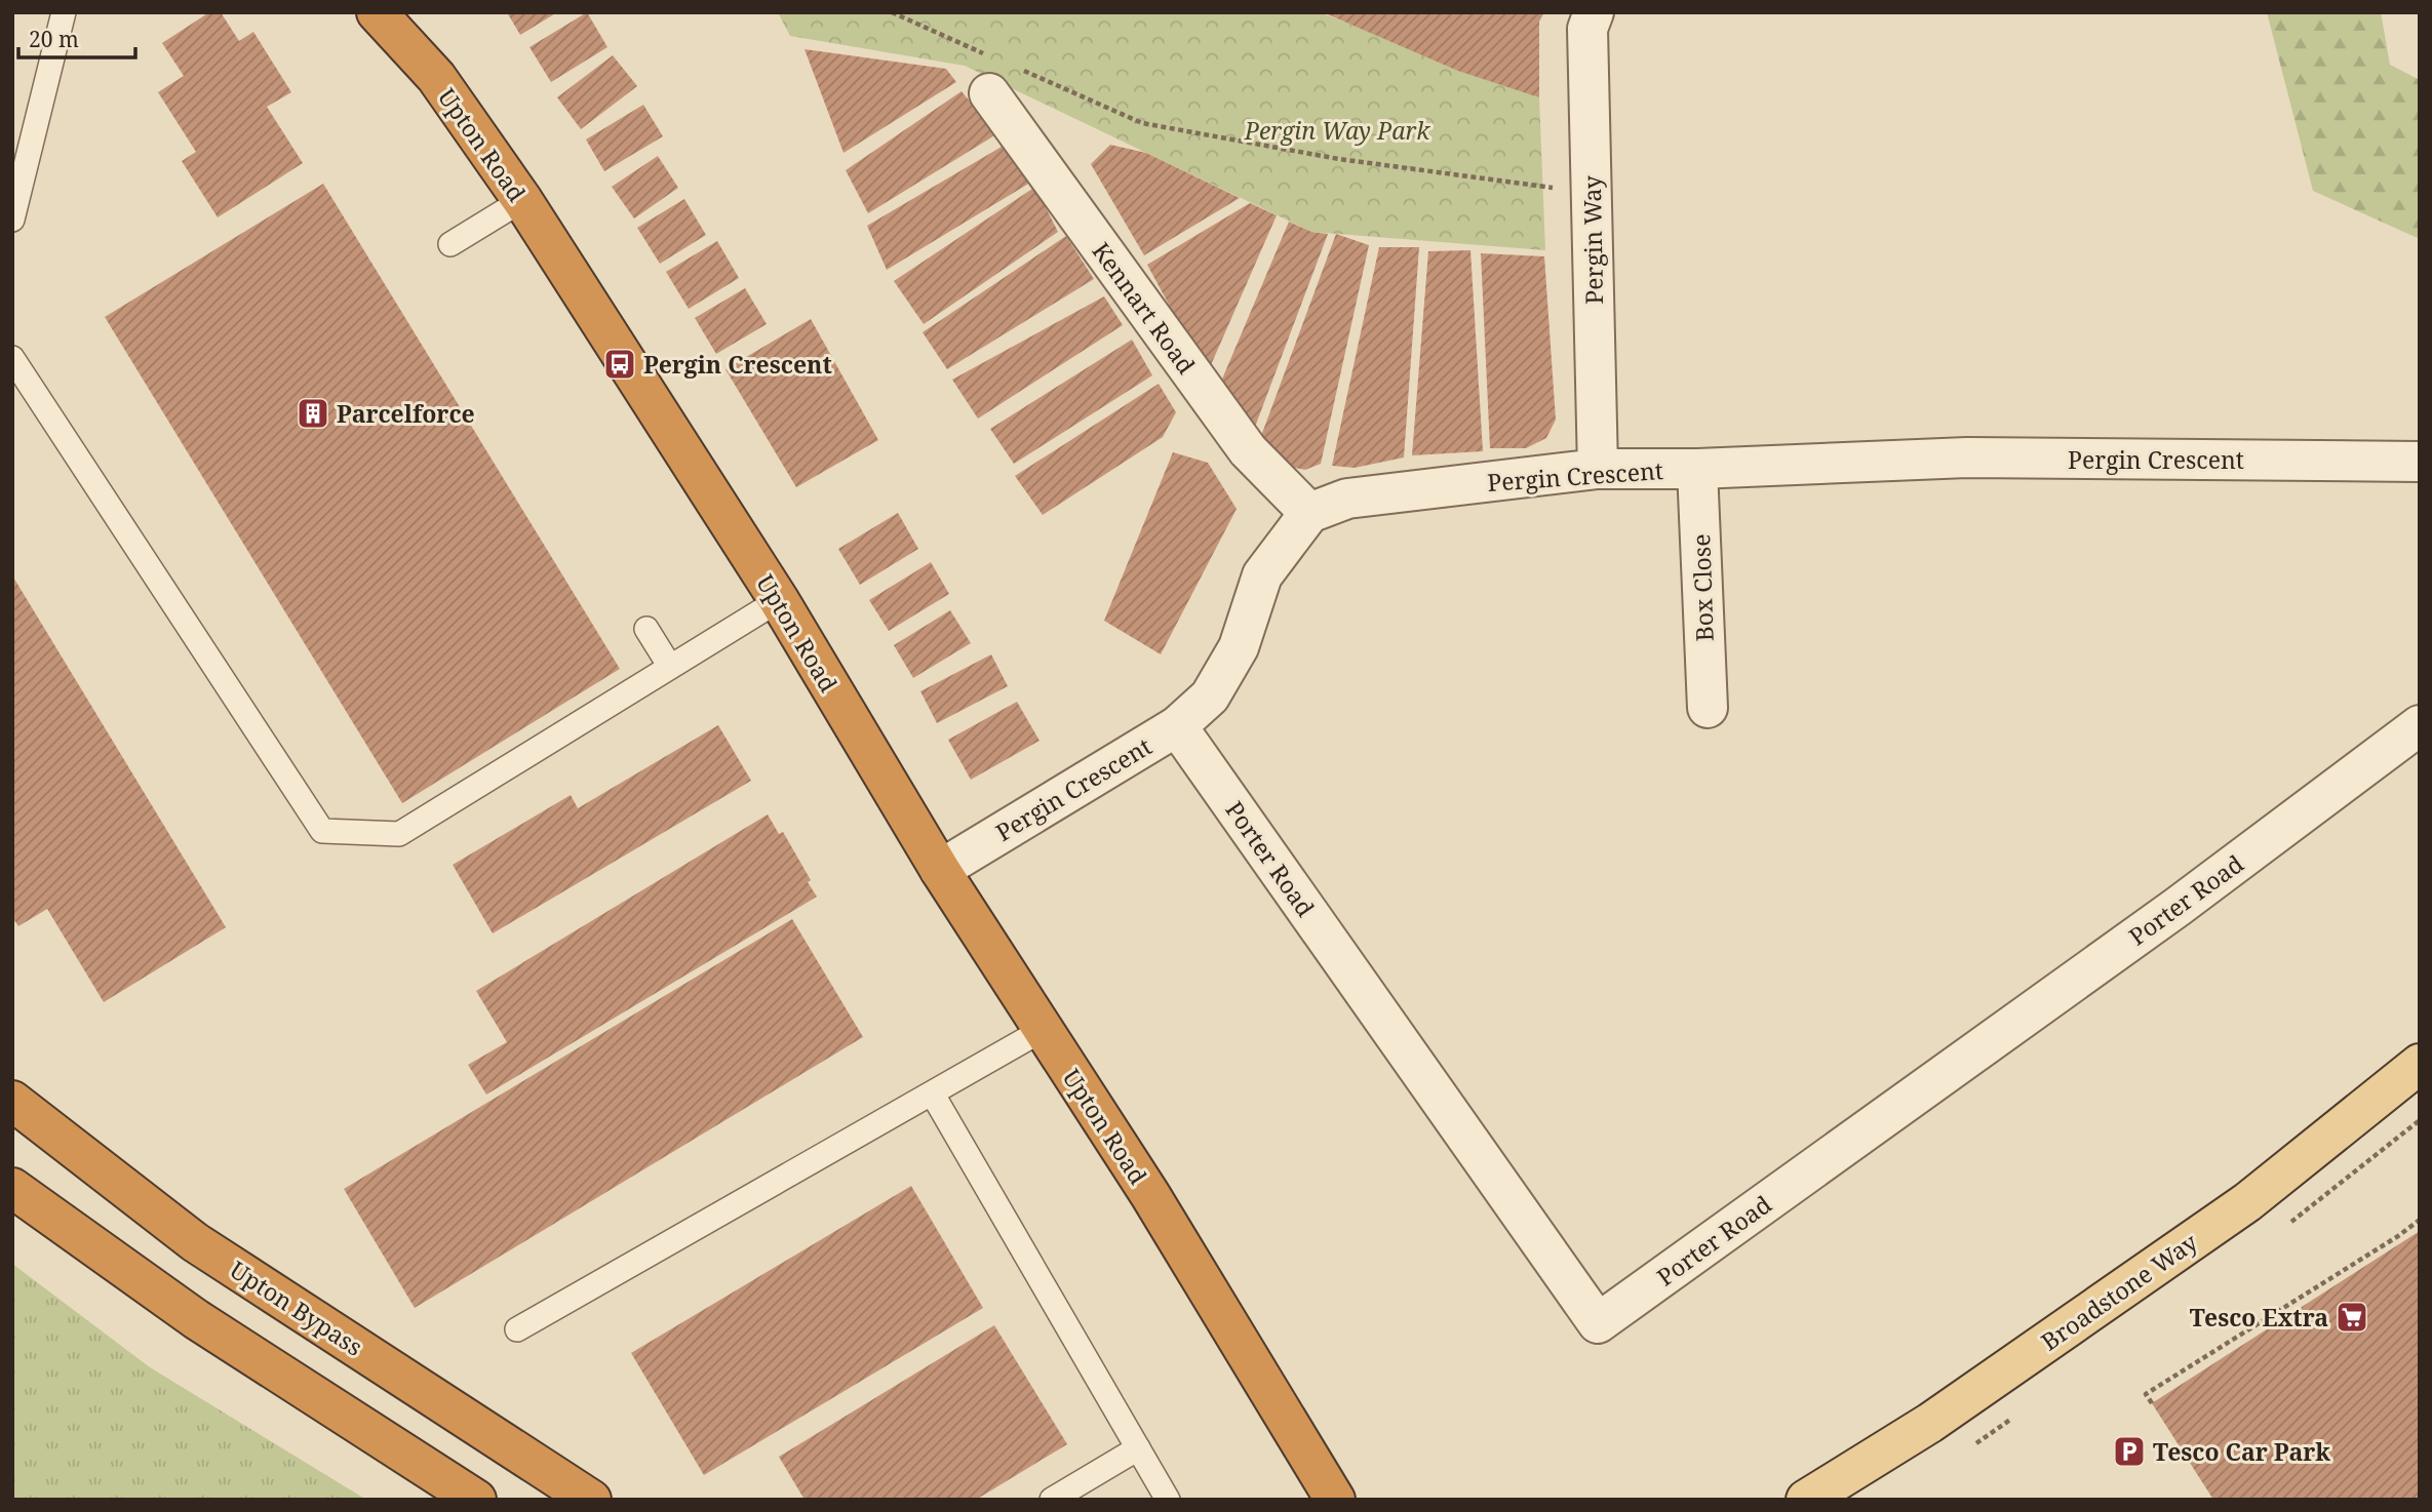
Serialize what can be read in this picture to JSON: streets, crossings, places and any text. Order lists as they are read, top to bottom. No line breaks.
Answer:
{"streets":{"highway":["Upton Road","Upton Bypass"],"main road":["Broadstone Way"],"street":["Pergin Way","Kennart Road","Pergin Crescent","Box Close","Porter Road"]},"crossings":[["Upton Road","Pergin Crescent"],["Pergin Way","Pergin Crescent"],["Kennart Road","Pergin Crescent"],["Pergin Crescent","Box Close"],["Pergin Crescent","Porter Road"]],"parks":["Pergin Way Park"],"places":{"bus stop":["Pergin Crescent"],"building":["Parcelforce"],"supermarket":["Tesco Extra"],"parking":["Tesco Car Park"]},"scale_bar":"20 m"}
